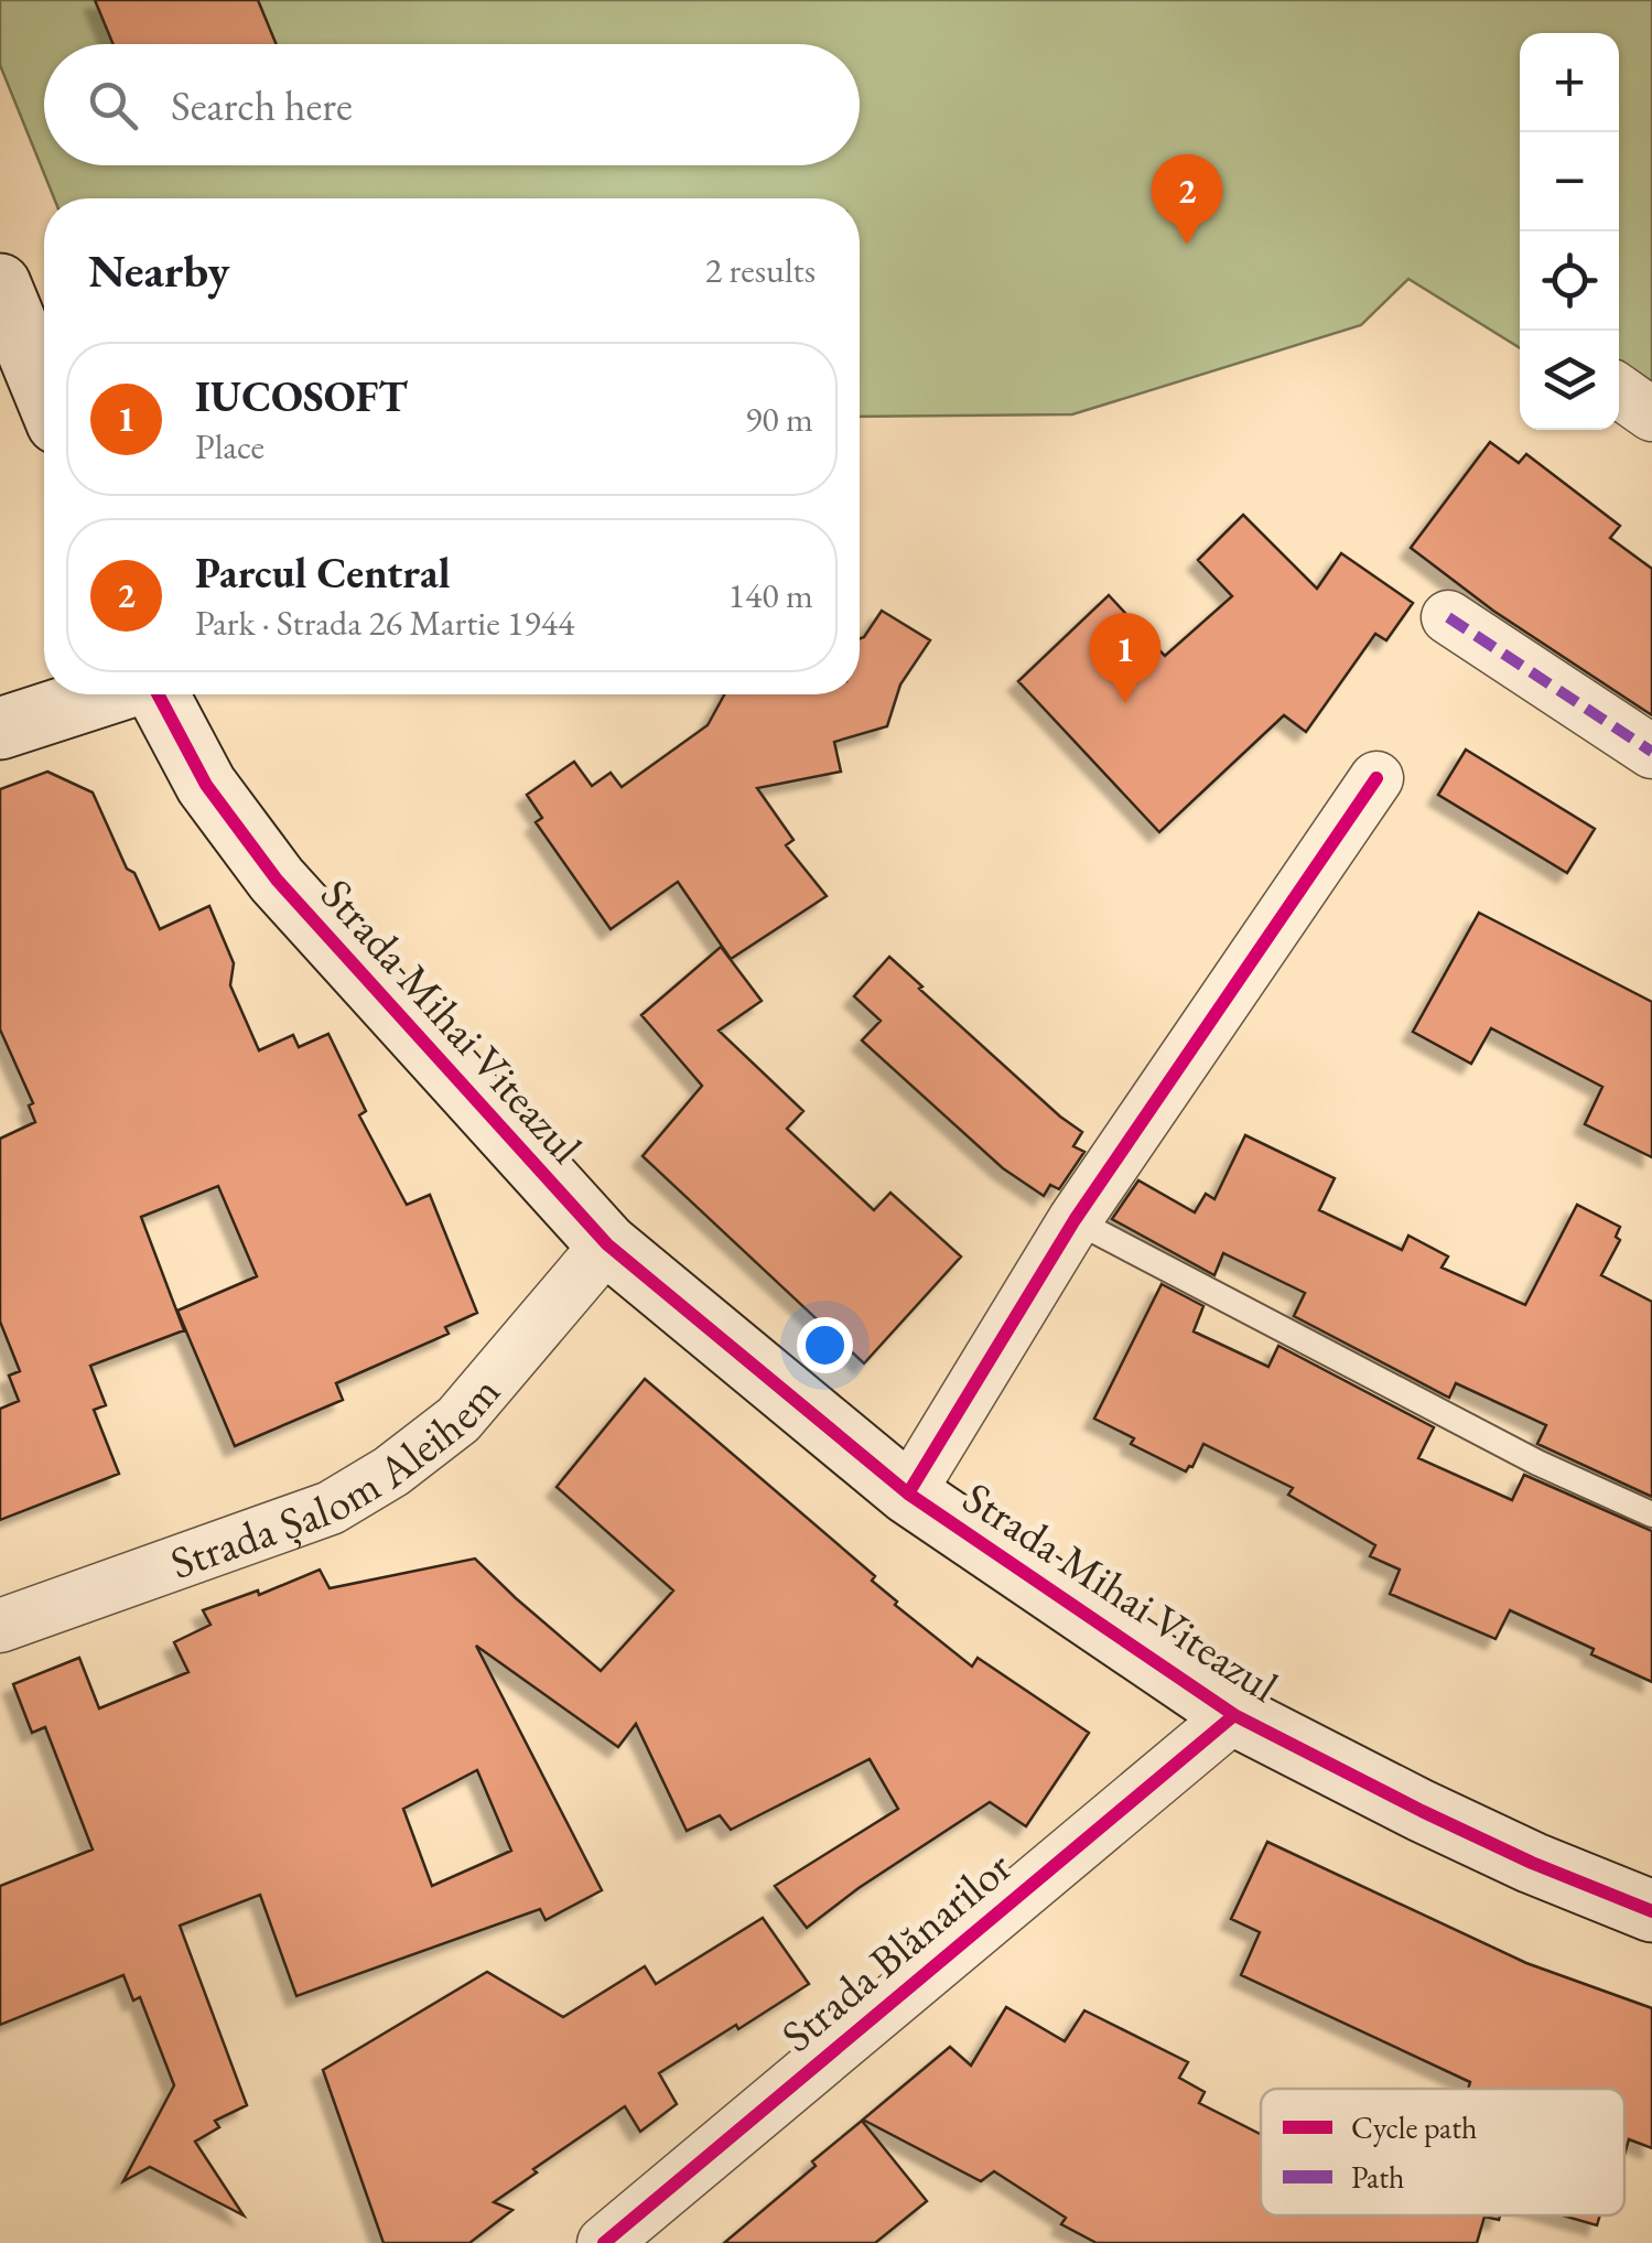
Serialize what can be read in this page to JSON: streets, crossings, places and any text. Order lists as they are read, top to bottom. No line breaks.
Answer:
{"streets":{"street":["Strada Mihai Viteazul","Strada Șalom Aleihem","Strada Blănarilor"]},"crossings":[["Strada Mihai Viteazul","Strada Șalom Aleihem"],["Strada Mihai Viteazul","Strada Blănarilor"]],"legend":["Cycle path","Path"],"page":{"map_buttons":["+","−"],"search":"Search here","pins":["2","1"],"heading":["Nearby","2 results"],"list":[{"mark":"1","name":"IUCOSOFT","note":"Place","value":"90 m"},{"mark":"2","name":"Parcul Central","note":"Park · Strada 26 Martie 1944","value":"140 m"}]}}
